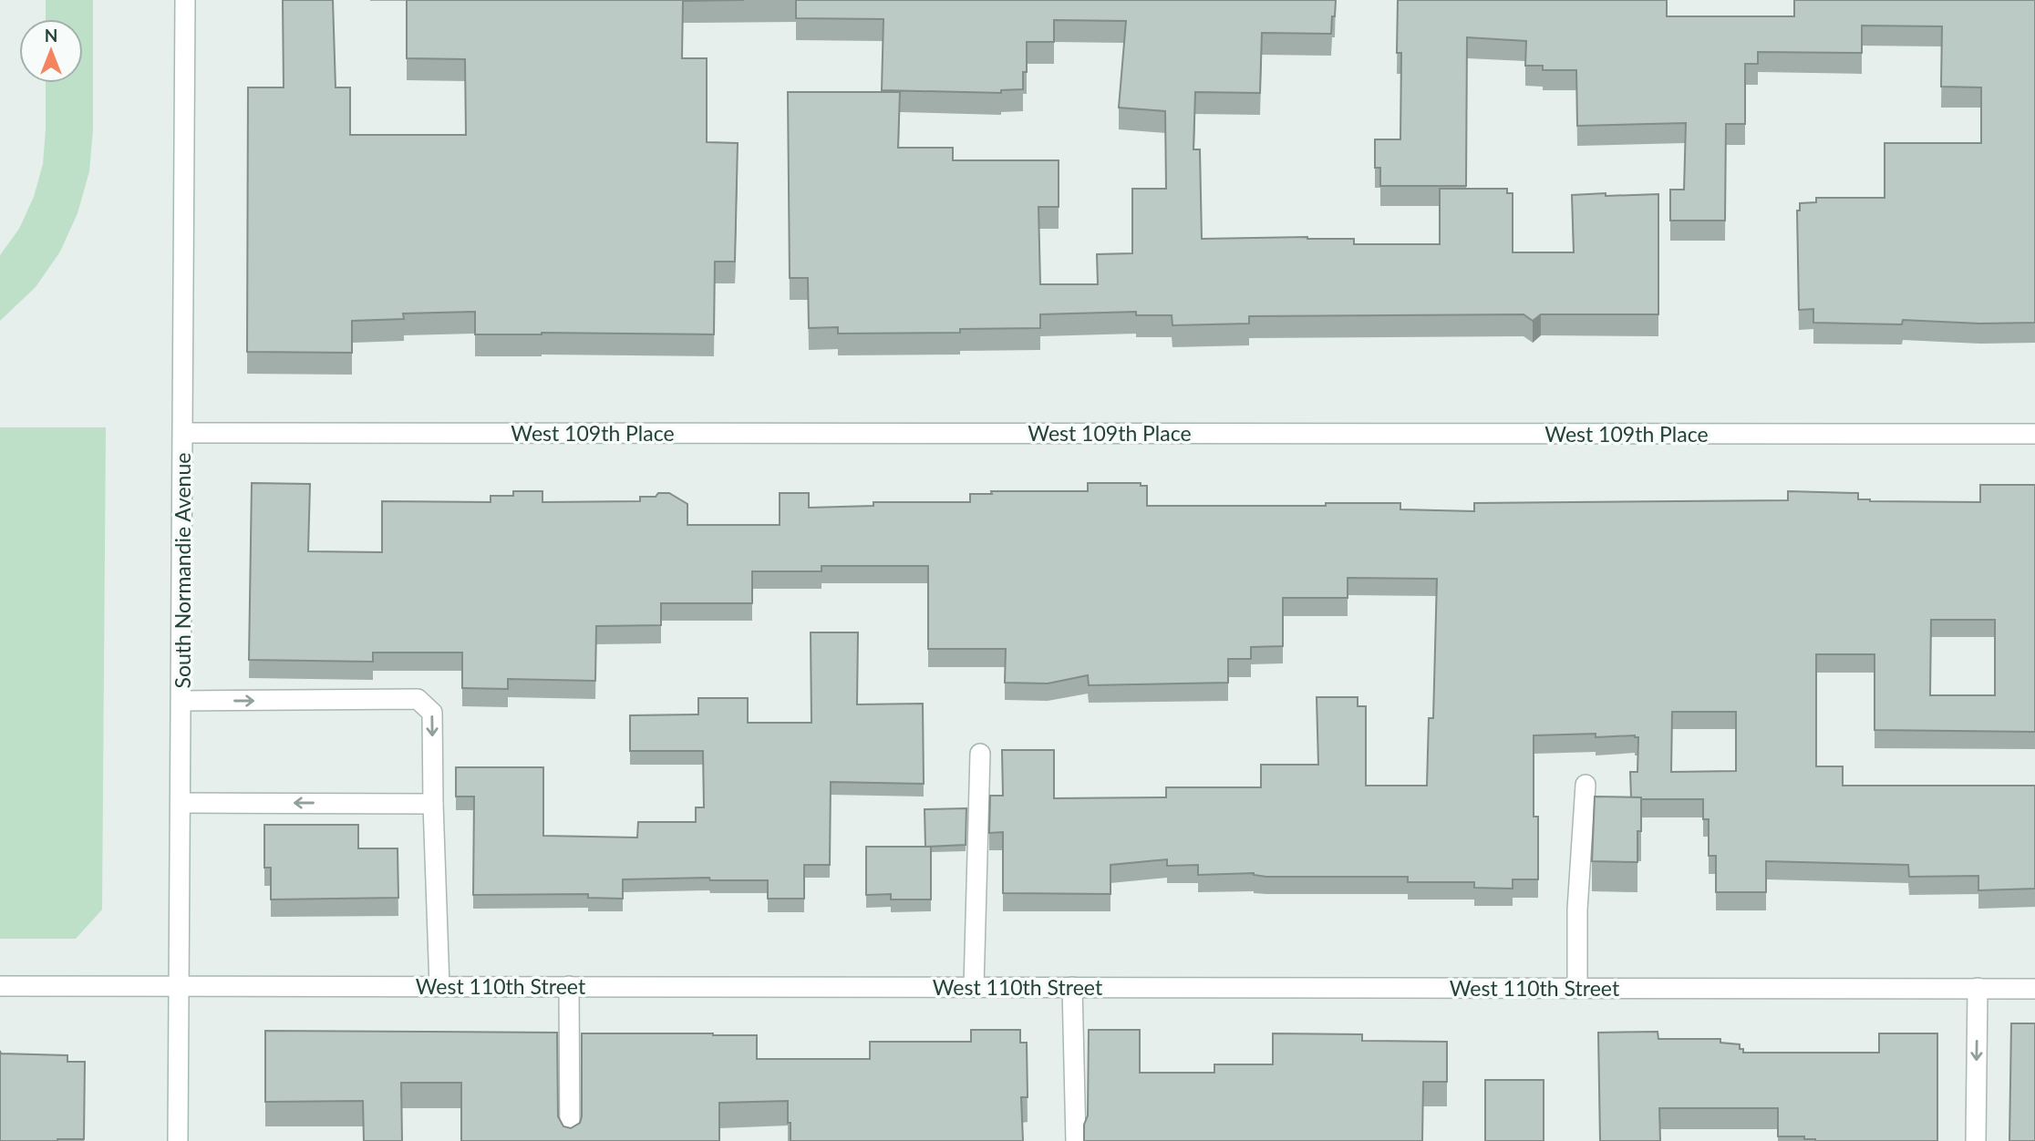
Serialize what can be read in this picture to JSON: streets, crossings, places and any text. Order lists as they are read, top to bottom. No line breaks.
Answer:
{"streets":{"street":["West 109th Place","South Normandie Avenue","West 110th Street"]},"crossings":[["West 109th Place","South Normandie Avenue"],["South Normandie Avenue","West 110th Street"]],"north":"top"}
